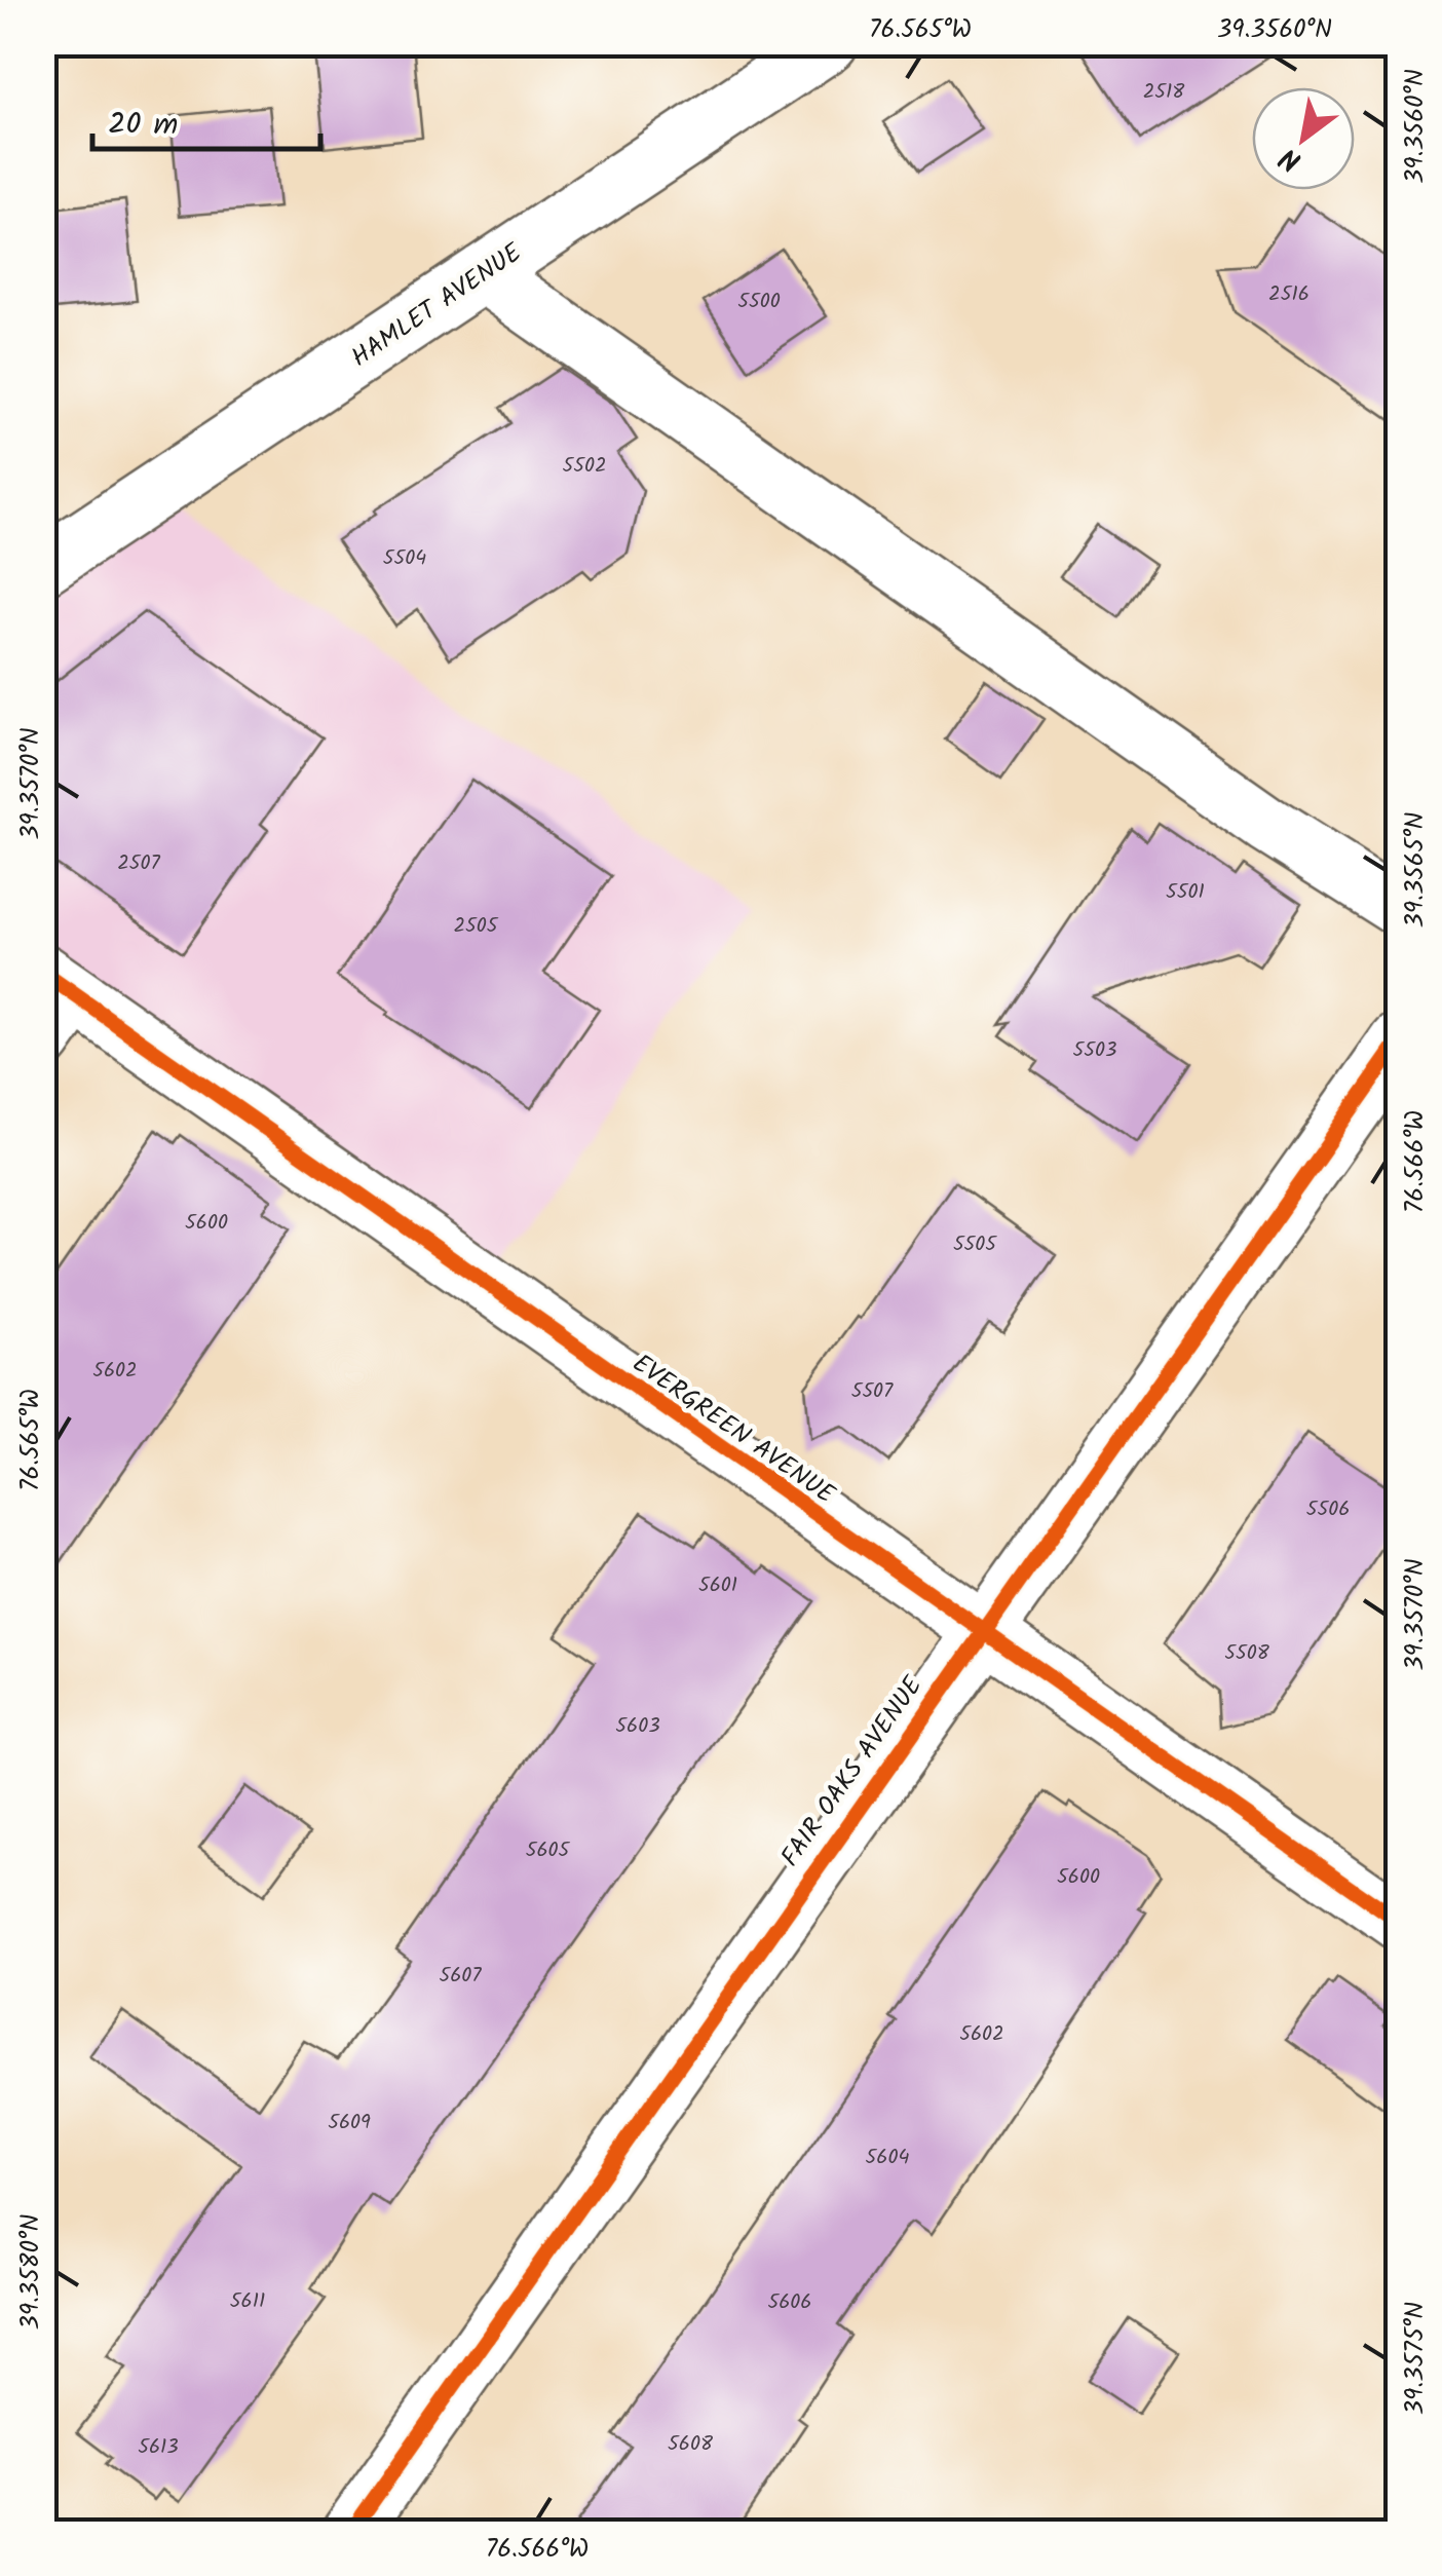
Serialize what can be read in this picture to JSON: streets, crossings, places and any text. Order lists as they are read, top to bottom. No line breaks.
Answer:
{"streets":{"street":["HAMLET AVENUE","EVERGREEN AVENUE","FAIR OAKS AVENUE"]},"crossings":[["EVERGREEN AVENUE","FAIR OAKS AVENUE"]],"house_numbers":["2518","2516","5500","5502","5504","2507","5501","2505","5503","5600","5505","5602","5507","5506","5601","5508","5603","5605","5600","5607","5602","5609","5604","5611","5606","5608","5613"],"scale_bar":"20 m","north":"bottom left","coordinates":["76.565°W","39.3560°N","39.3570°N","39.3565°N","76.566°W","39.3580°N","39.3575°N"]}
